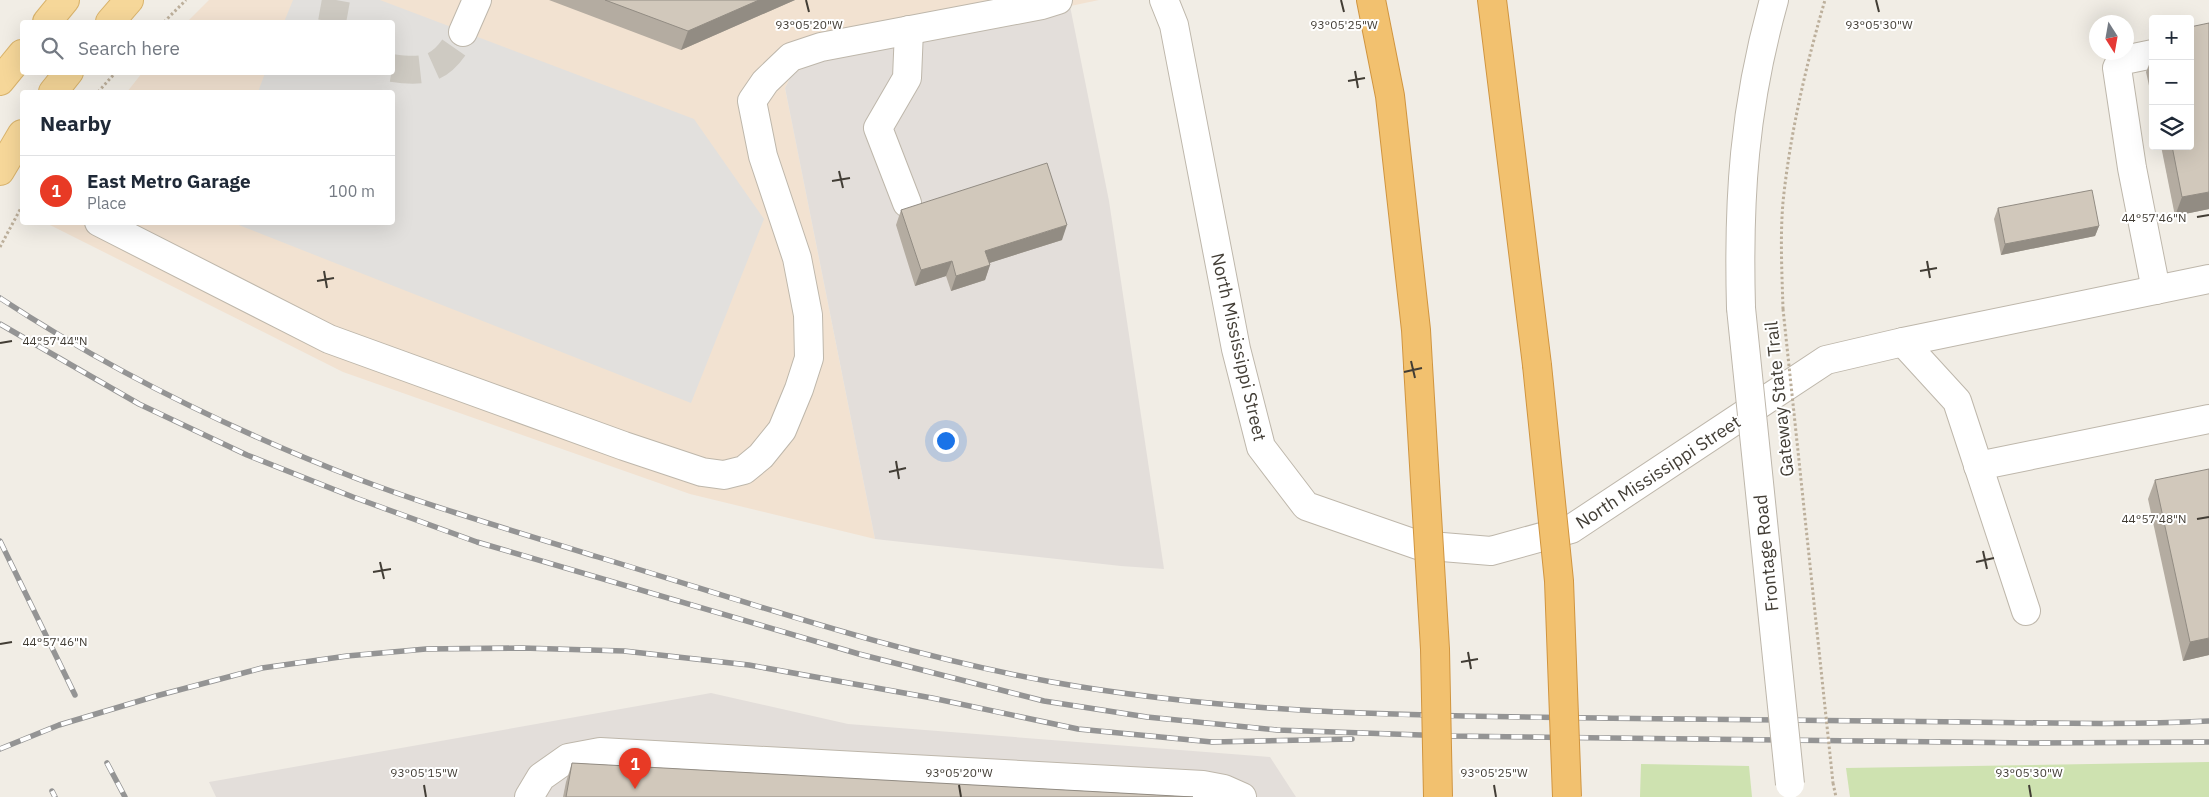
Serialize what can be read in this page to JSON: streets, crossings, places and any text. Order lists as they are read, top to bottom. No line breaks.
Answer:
{"streets":{"street":["North Mississippi Street","Frontage Road"],"path":["Gateway State Trail"]},"north":"bottom","page":{"map_buttons":["+","−"],"search":"Search here","heading":"Nearby","list":[{"mark":"1","name":"East Metro Garage","note":"Place","value":"100 m"}],"pins":"1"},"coordinates":["93°05'20\"W","93°05'25\"W","93°05'30\"W","44°57'46\"N","44°57'44\"N","44°57'48\"N","93°05'15\"W"]}
